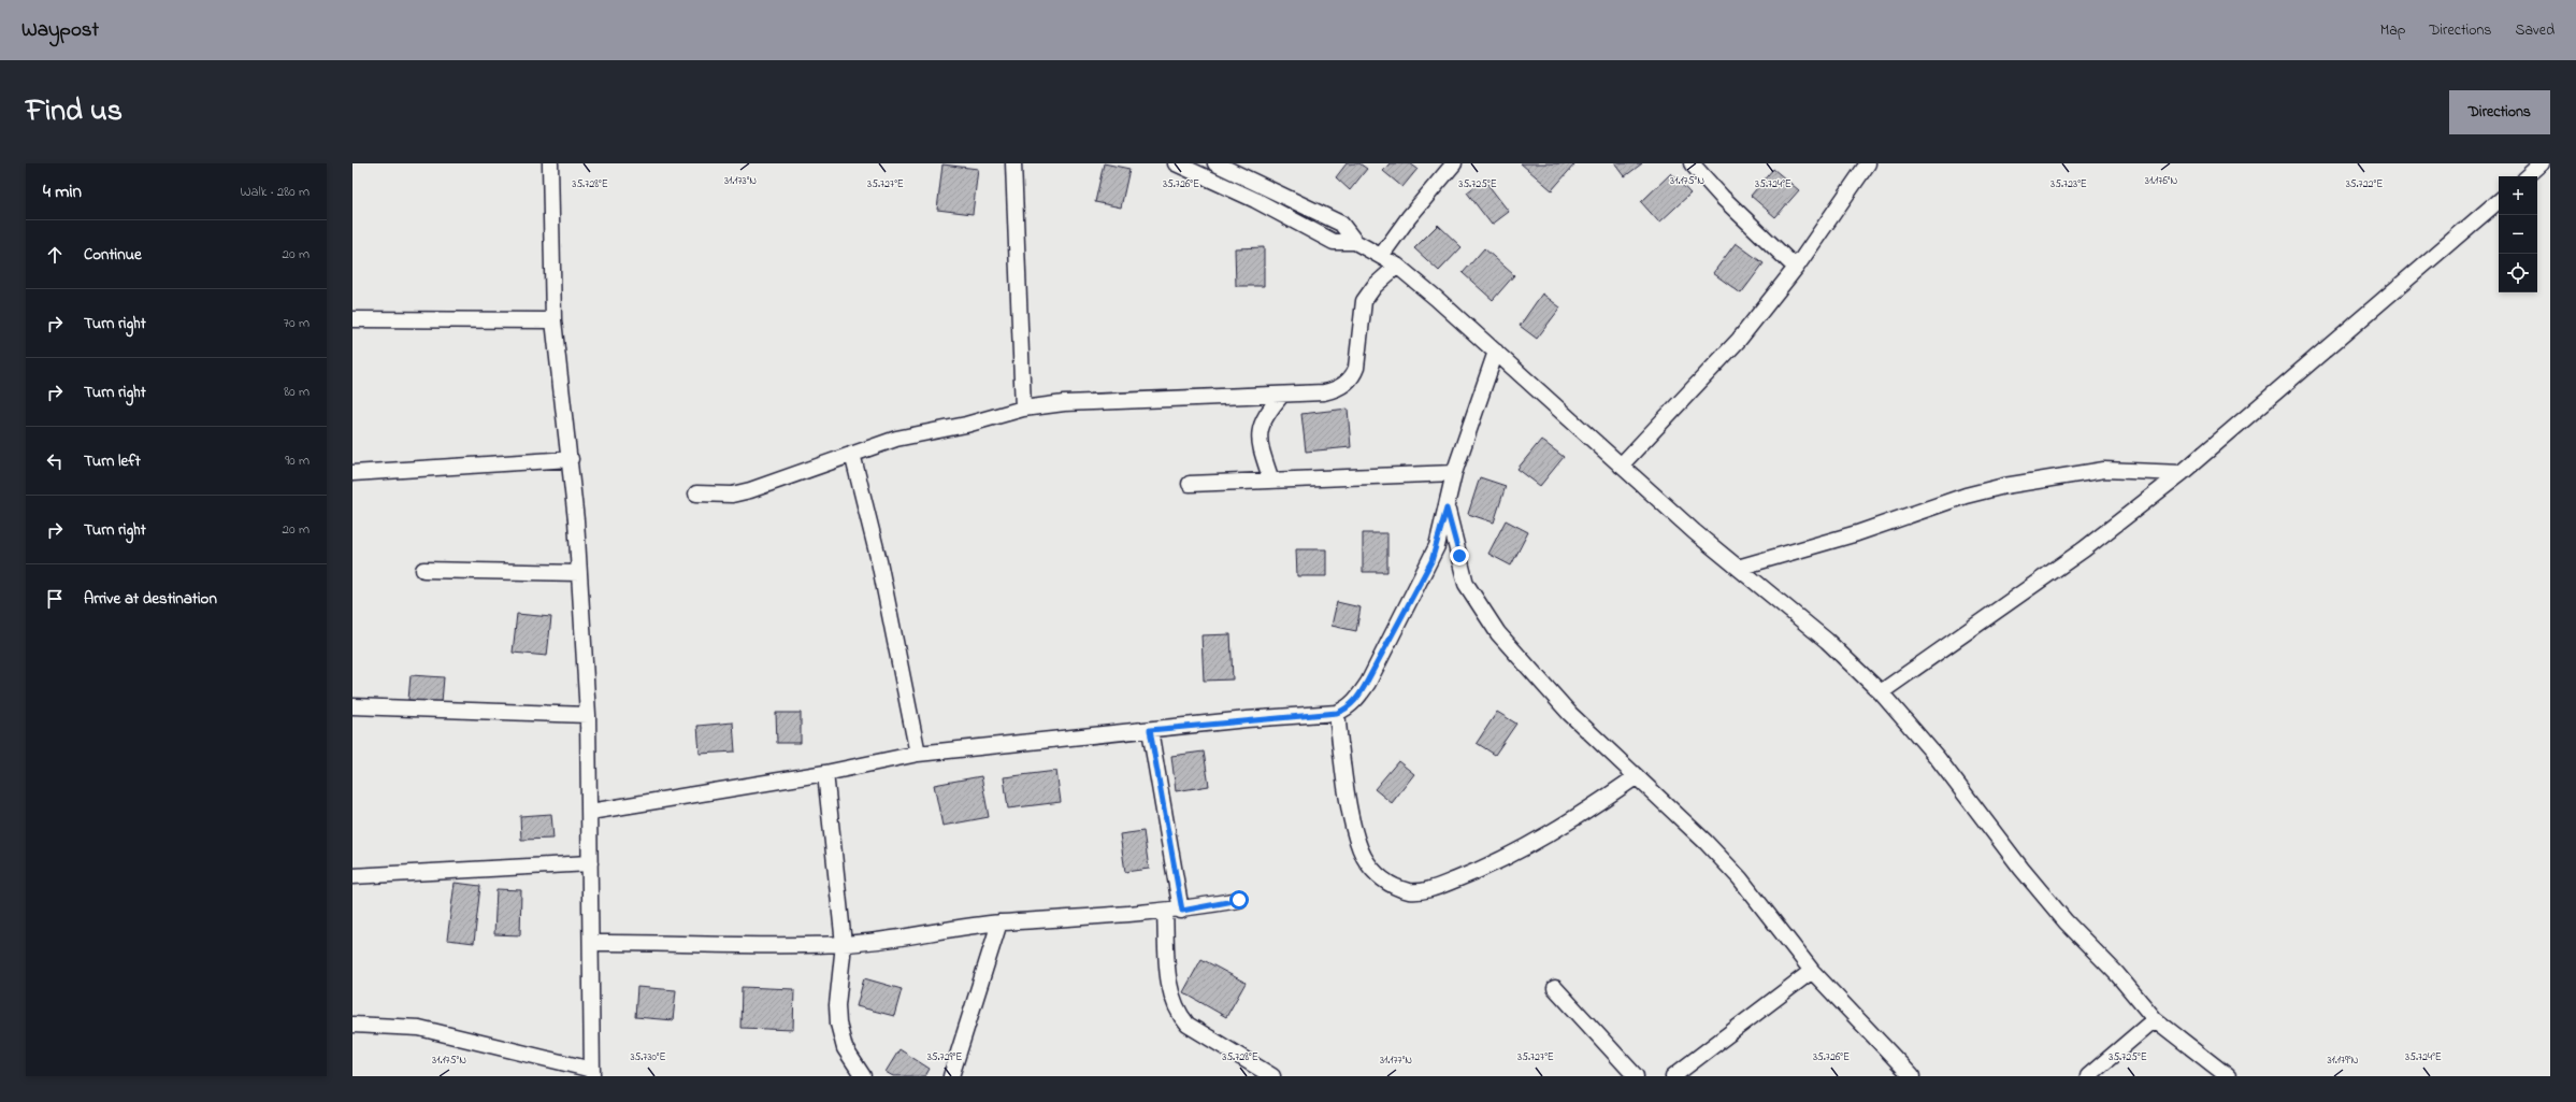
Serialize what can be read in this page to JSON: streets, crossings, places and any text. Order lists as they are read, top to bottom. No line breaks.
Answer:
{"page":{"header":"Waypost","nav":["Map","Directions","Saved"],"title":"Find us","buttons":"Directions","heading":["4 min","Walk · 280 m"],"map_buttons":["+","−"],"list":[["Continue","20 m"],["Turn right","70 m"],["Turn right","80 m"],["Turn left","90 m"],["Turn right","20 m"],"Arrive at destination"]},"coordinates":["31.175°N","31.173°N","31.176°N","35.728°E","35.727°E","35.726°E","35.725°E","35.724°E","35.723°E","35.722°E","35.730°E","35.729°E","31.177°N","31.179°N"]}
